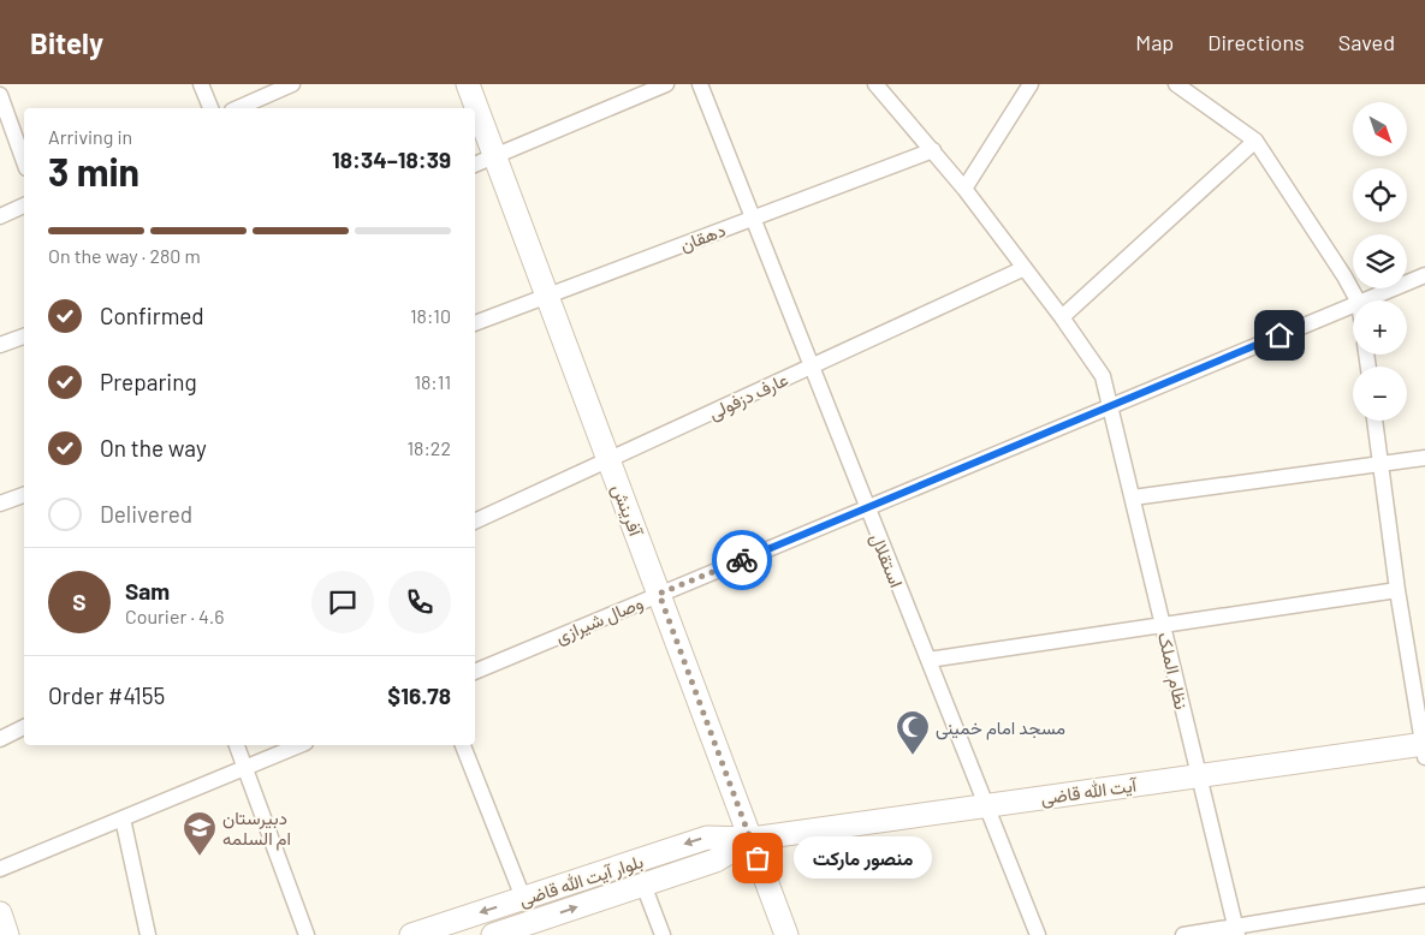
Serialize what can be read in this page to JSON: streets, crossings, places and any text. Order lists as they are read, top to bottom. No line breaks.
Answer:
{"streets":{"main road":["آفرینش","آیت الله قاضی","بلوار آیت الله قاضی"],"street":["دهقان","عارف دزفولی","استقلال","وصال شیرازی","نظام الملک"]},"crossings":[["دهقان","آفرینش"],["دهقان","استقلال"],["دهقان","نظام الملک"],["عارف دزفولی","آفرینش"],["عارف دزفولی","استقلال"],["عارف دزفولی","نظام الملک"],["آفرینش","وصال شیرازی"],["آفرینش","آیت الله قاضی"],["آفرینش","بلوار آیت الله قاضی"],["استقلال","وصال شیرازی"],["استقلال","آیت الله قاضی"],["وصال شیرازی","نظام الملک"],["نظام الملک","آیت الله قاضی"],["آیت الله قاضی","بلوار آیت الله قاضی"]],"places":{"mosque":["مسجد امام خمینی"],"school or university":["دبیرستان ام السلمه"],"other":["منصور مارکت"]},"north":"bottom right","page":{"header":"Bitely","nav":["Map","Directions","Saved"],"map_buttons":["+","−"],"heading":["3 min","Arriving in","18:34–18:39"],"panel":["Sam","Courier · 4.6","Order #4155","$16.78"],"bar":"On the way · 280 m","list":[["Confirmed","18:10"],["Preparing","18:11"],["On the way","18:22"],"Delivered"],"round":"S","bubble":"منصور مارکت"}}
